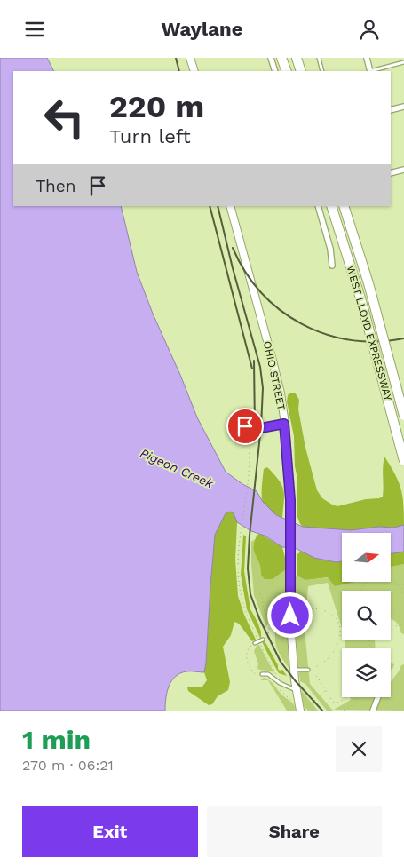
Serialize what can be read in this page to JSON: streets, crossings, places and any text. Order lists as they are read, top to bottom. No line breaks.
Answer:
{"streets":{"highway":["WEST LLOYD EXPRESSWAY"],"street":["OHIO STREET"]},"water":["Pigeon Creek"],"north":"right","page":{"header":"Waylane","turn":["220 m","Turn left"],"then":"Then","heading":["1 min","270 m · 06:21"],"buttons":["Exit","Share"]}}
